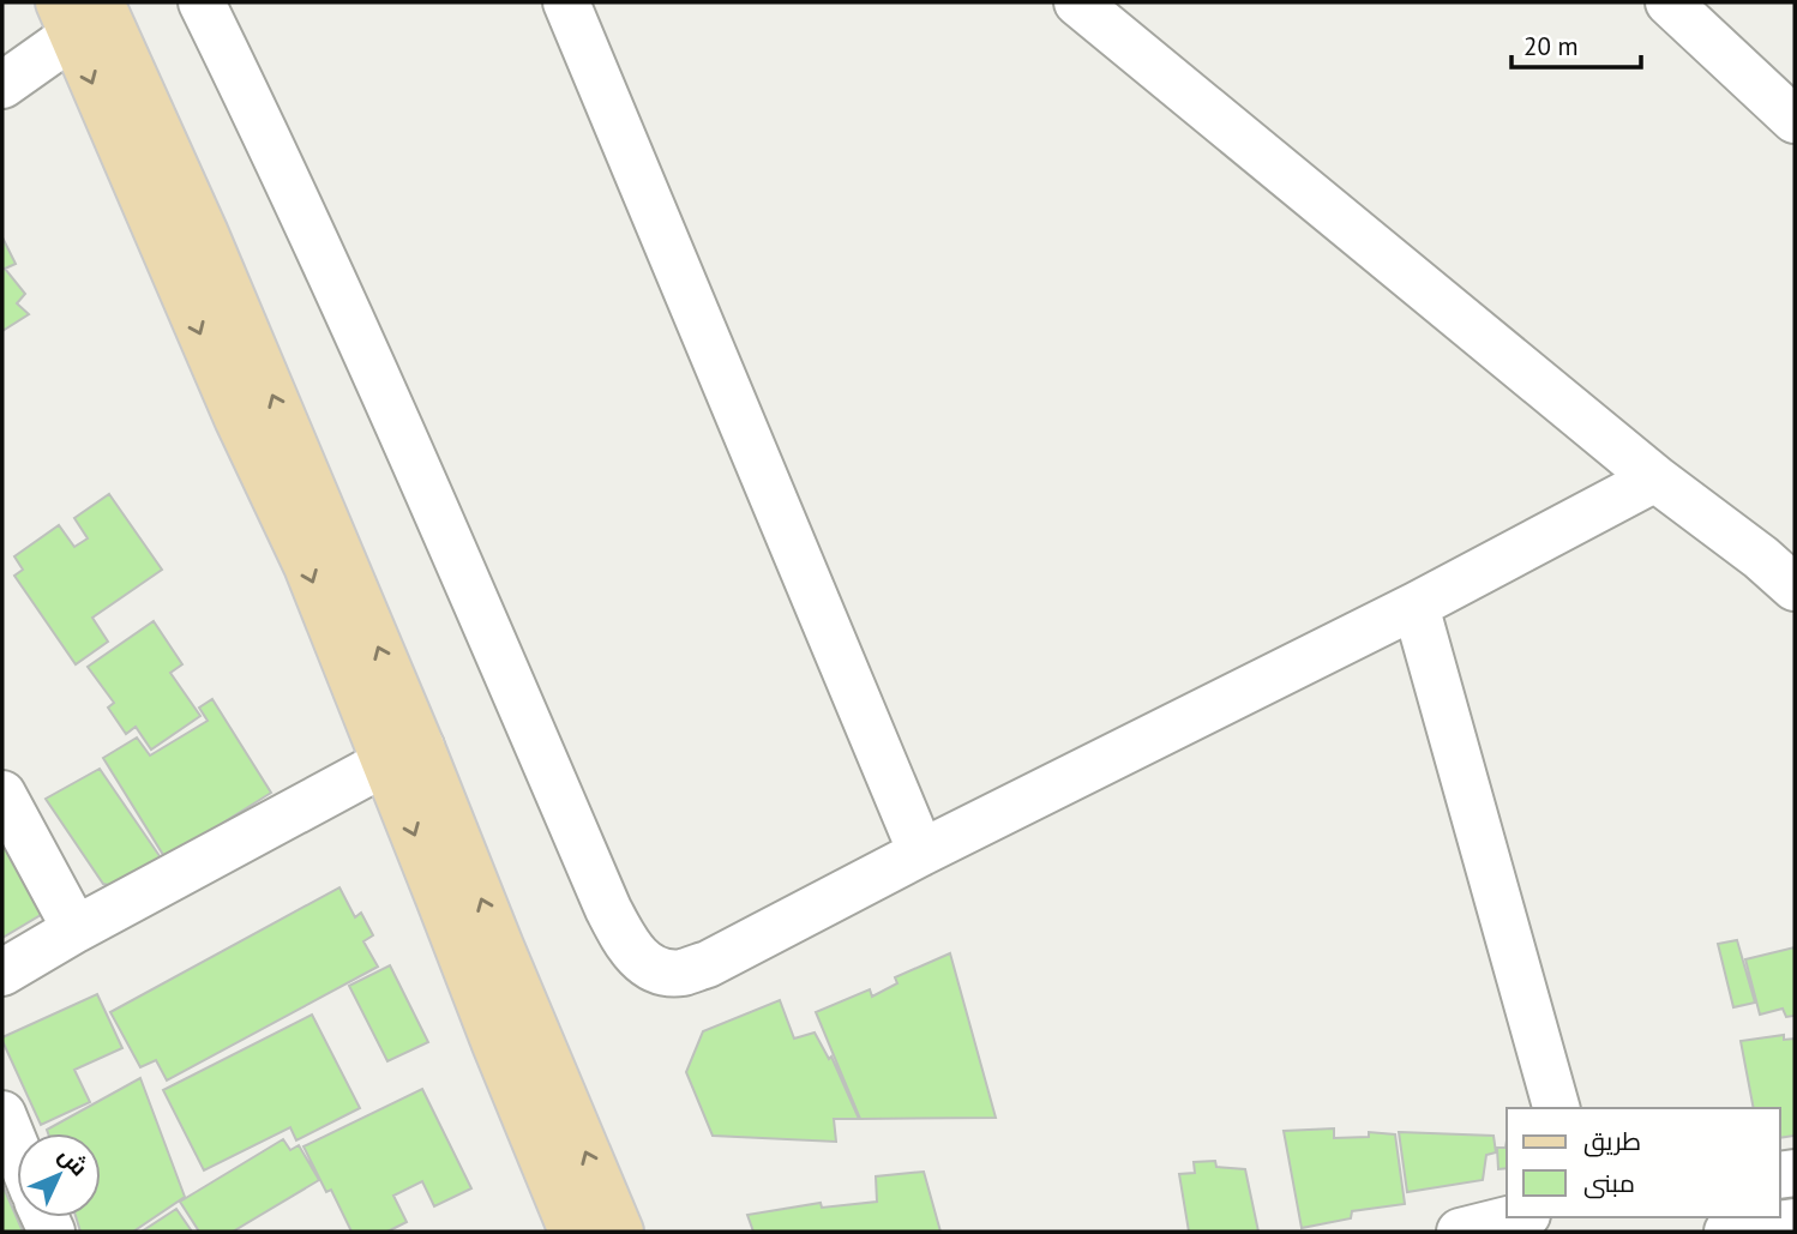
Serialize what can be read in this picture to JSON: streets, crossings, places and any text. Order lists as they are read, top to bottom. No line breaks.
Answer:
{"legend":["طريق","مبنى"],"scale_bar":"20 m","north":"top right"}
